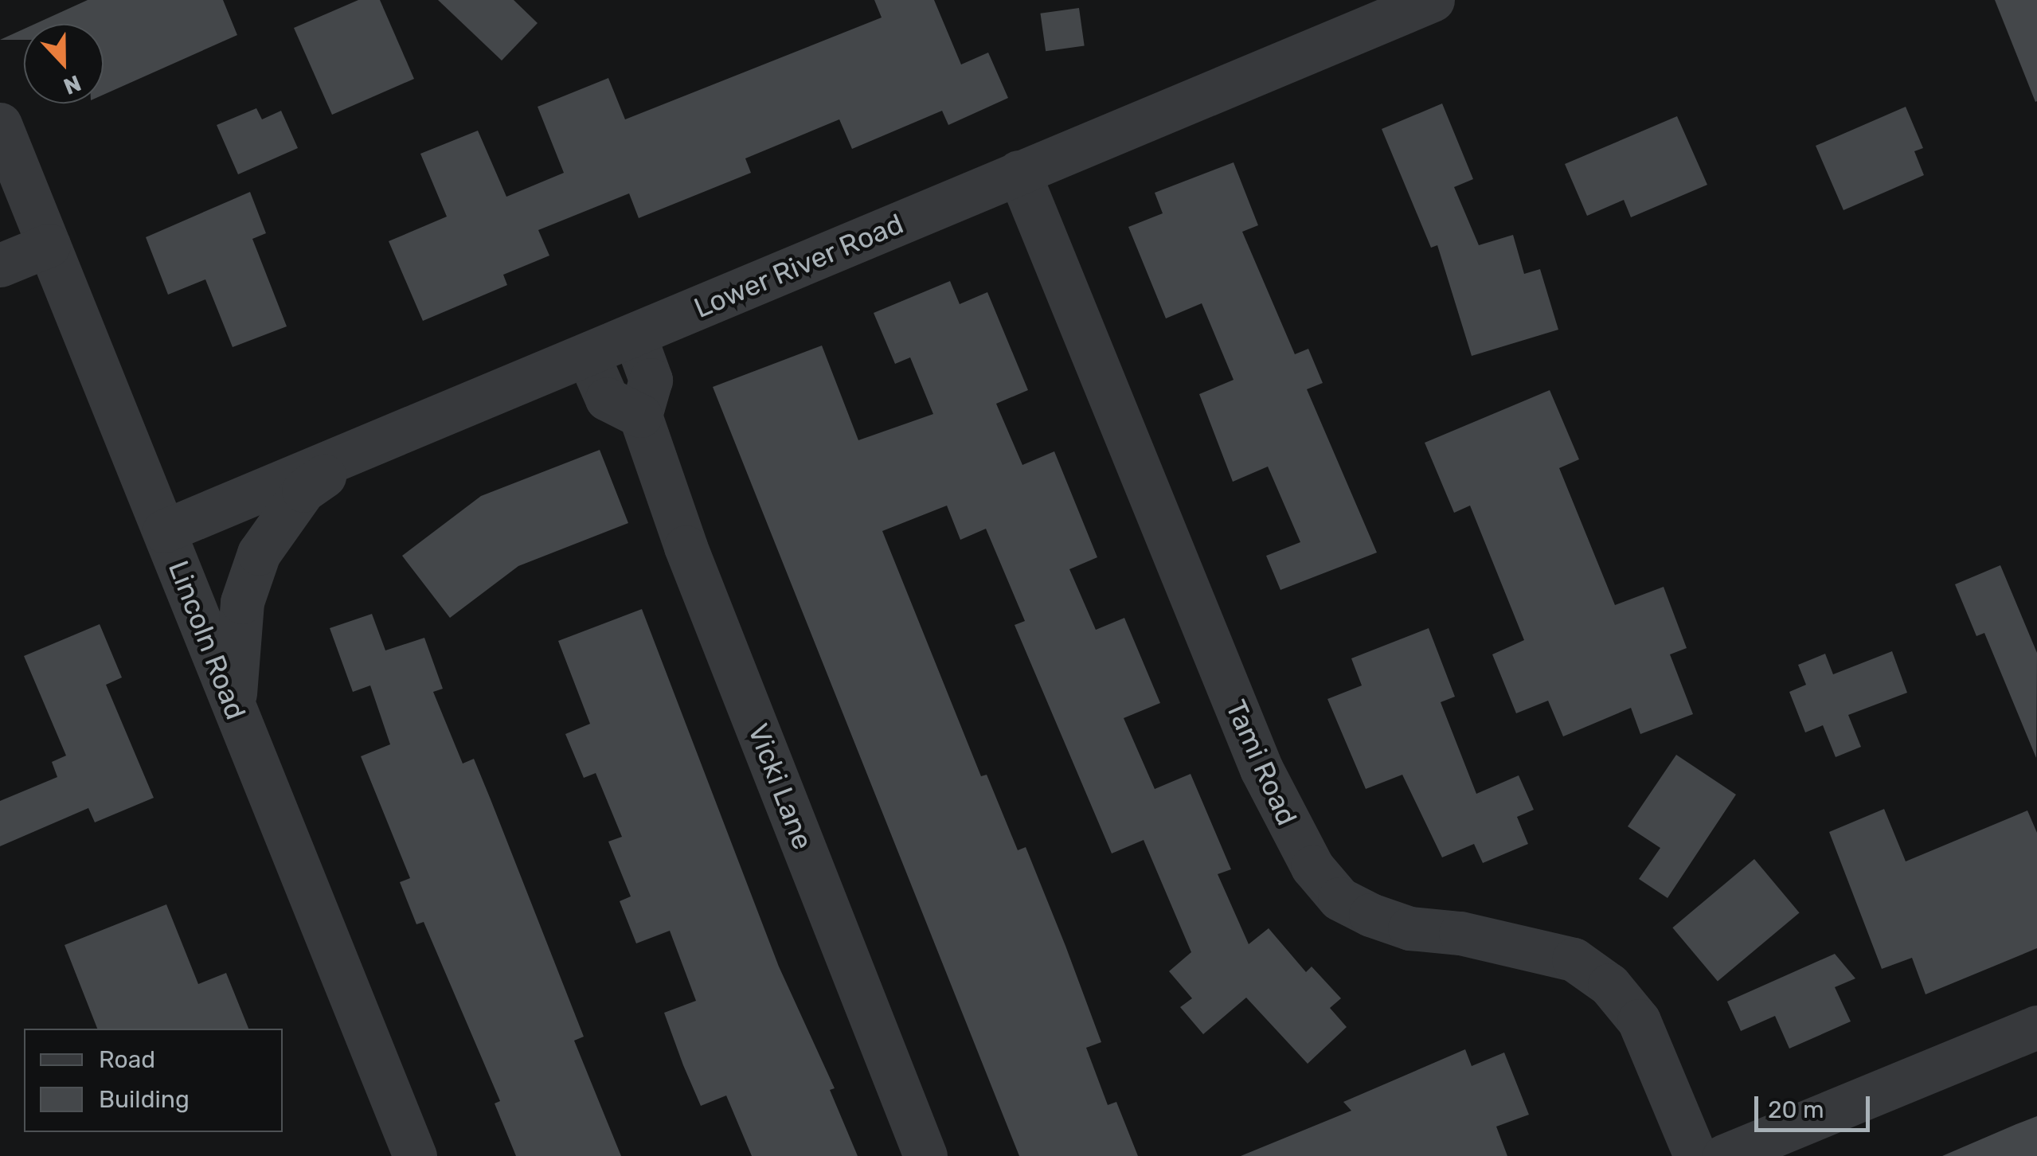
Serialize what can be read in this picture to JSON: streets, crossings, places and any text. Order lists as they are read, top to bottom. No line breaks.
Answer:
{"streets":{"street":["Lower River Road","Lincoln Road","Tami Road","Vicki Lane"]},"crossings":[["Lower River Road","Lincoln Road"],["Lower River Road","Tami Road"]],"legend":["Road","Building"],"scale_bar":"20 m","north":"bottom"}
